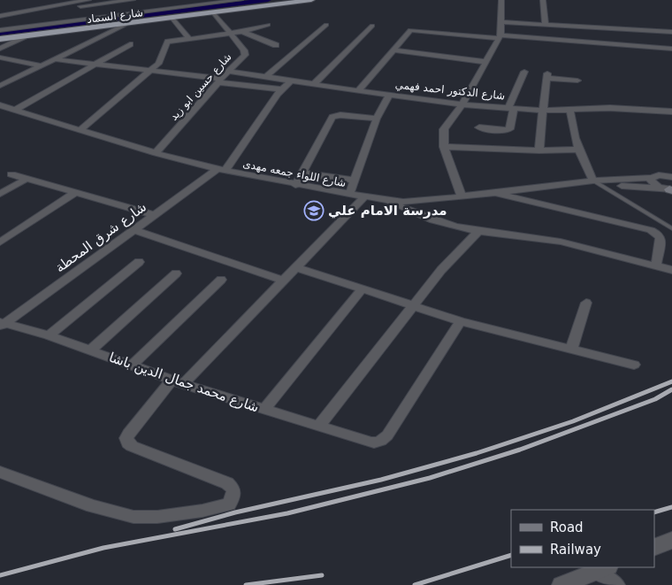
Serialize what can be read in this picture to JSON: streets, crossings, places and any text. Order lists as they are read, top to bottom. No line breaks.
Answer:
{"streets":{"highway":["شارع السماد"],"street":["شارع حسين ابو زيد","شارع الدكتور احمد فهمي","شارع اللواء جمعه مهدى","شارع شرق المحطة","شارع محمد جمال الدين باشا"]},"crossings":[["شارع السماد","شارع حسين ابو زيد"],["شارع حسين ابو زيد","شارع الدكتور احمد فهمي"],["شارع حسين ابو زيد","شارع اللواء جمعه مهدى"],["شارع اللواء جمعه مهدى","شارع شرق المحطة"],["شارع شرق المحطة","شارع محمد جمال الدين باشا"]],"places":{"school or university":["مدرسة الامام علي"]},"legend":["Road","Railway"]}
